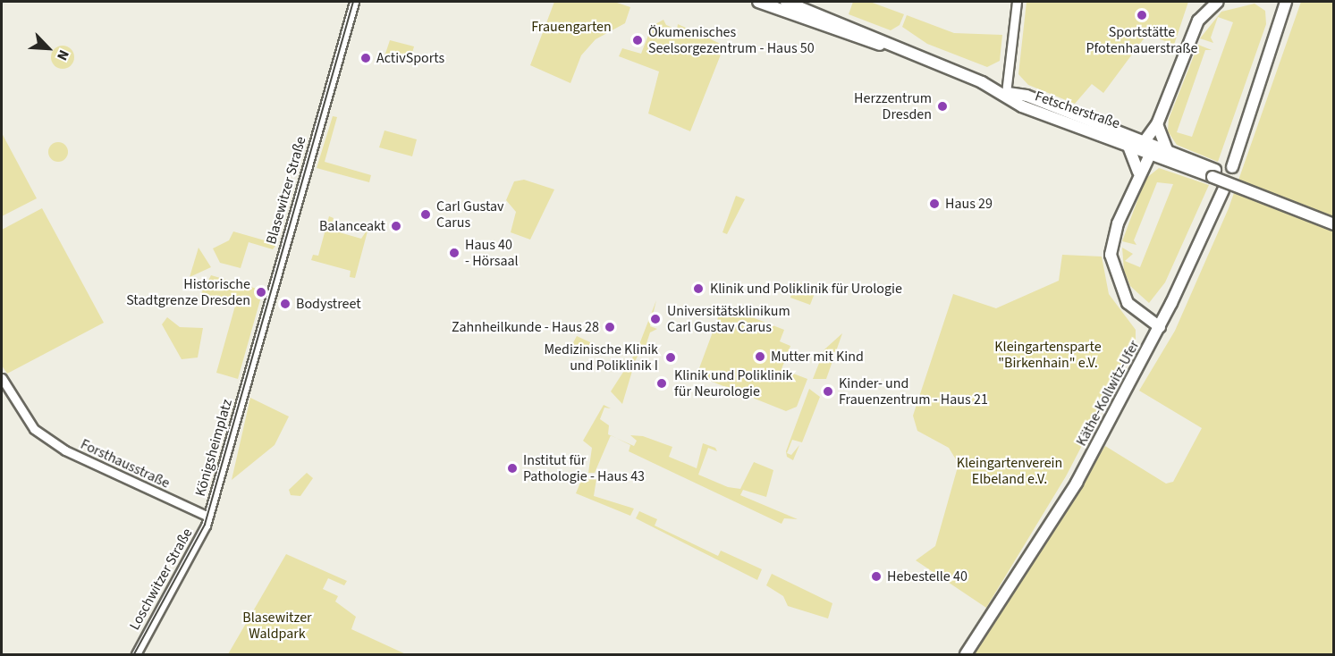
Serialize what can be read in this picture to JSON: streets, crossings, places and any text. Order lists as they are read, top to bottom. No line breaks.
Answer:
{"streets":{"main road":["Fetscherstraße","Käthe-Kollwitz-Ufer"],"street":["Blasewitzer Straße","Königsheimplatz","Forsthausstraße","Loschwitzer Straße"]},"crossings":[["Blasewitzer Straße","Königsheimplatz"],["Königsheimplatz","Forsthausstraße"],["Königsheimplatz","Loschwitzer Straße"],["Forsthausstraße","Loschwitzer Straße"]],"parks":["Frauengarten","Kleingartensparte \"Birkenhain\" e.V.","Kleingartenverein Elbeland e.V.","Blasewitzer Waldpark"],"places":["Sportstätte Pfotenhauerstraße","Ökumenisches Seelsorgezentrum - Haus 50","ActivSports","Herzzentrum Dresden","Haus 29","Carl Gustav Carus","Balanceakt","Haus 40 - Hörsaal","Klinik und Poliklinik für Urologie","Historische Stadtgrenze Dresden","Bodystreet","Universitätsklinikum Carl Gustav Carus","Zahnheilkunde - Haus 28","Mutter mit Kind","Medizinische Klinik und Poliklinik I","Klinik und Poliklinik für Neurologie","Kinder- und Frauenzentrum - Haus 21","Institut für Pathologie - Haus 43","Hebestelle 40"],"north":"bottom right"}
